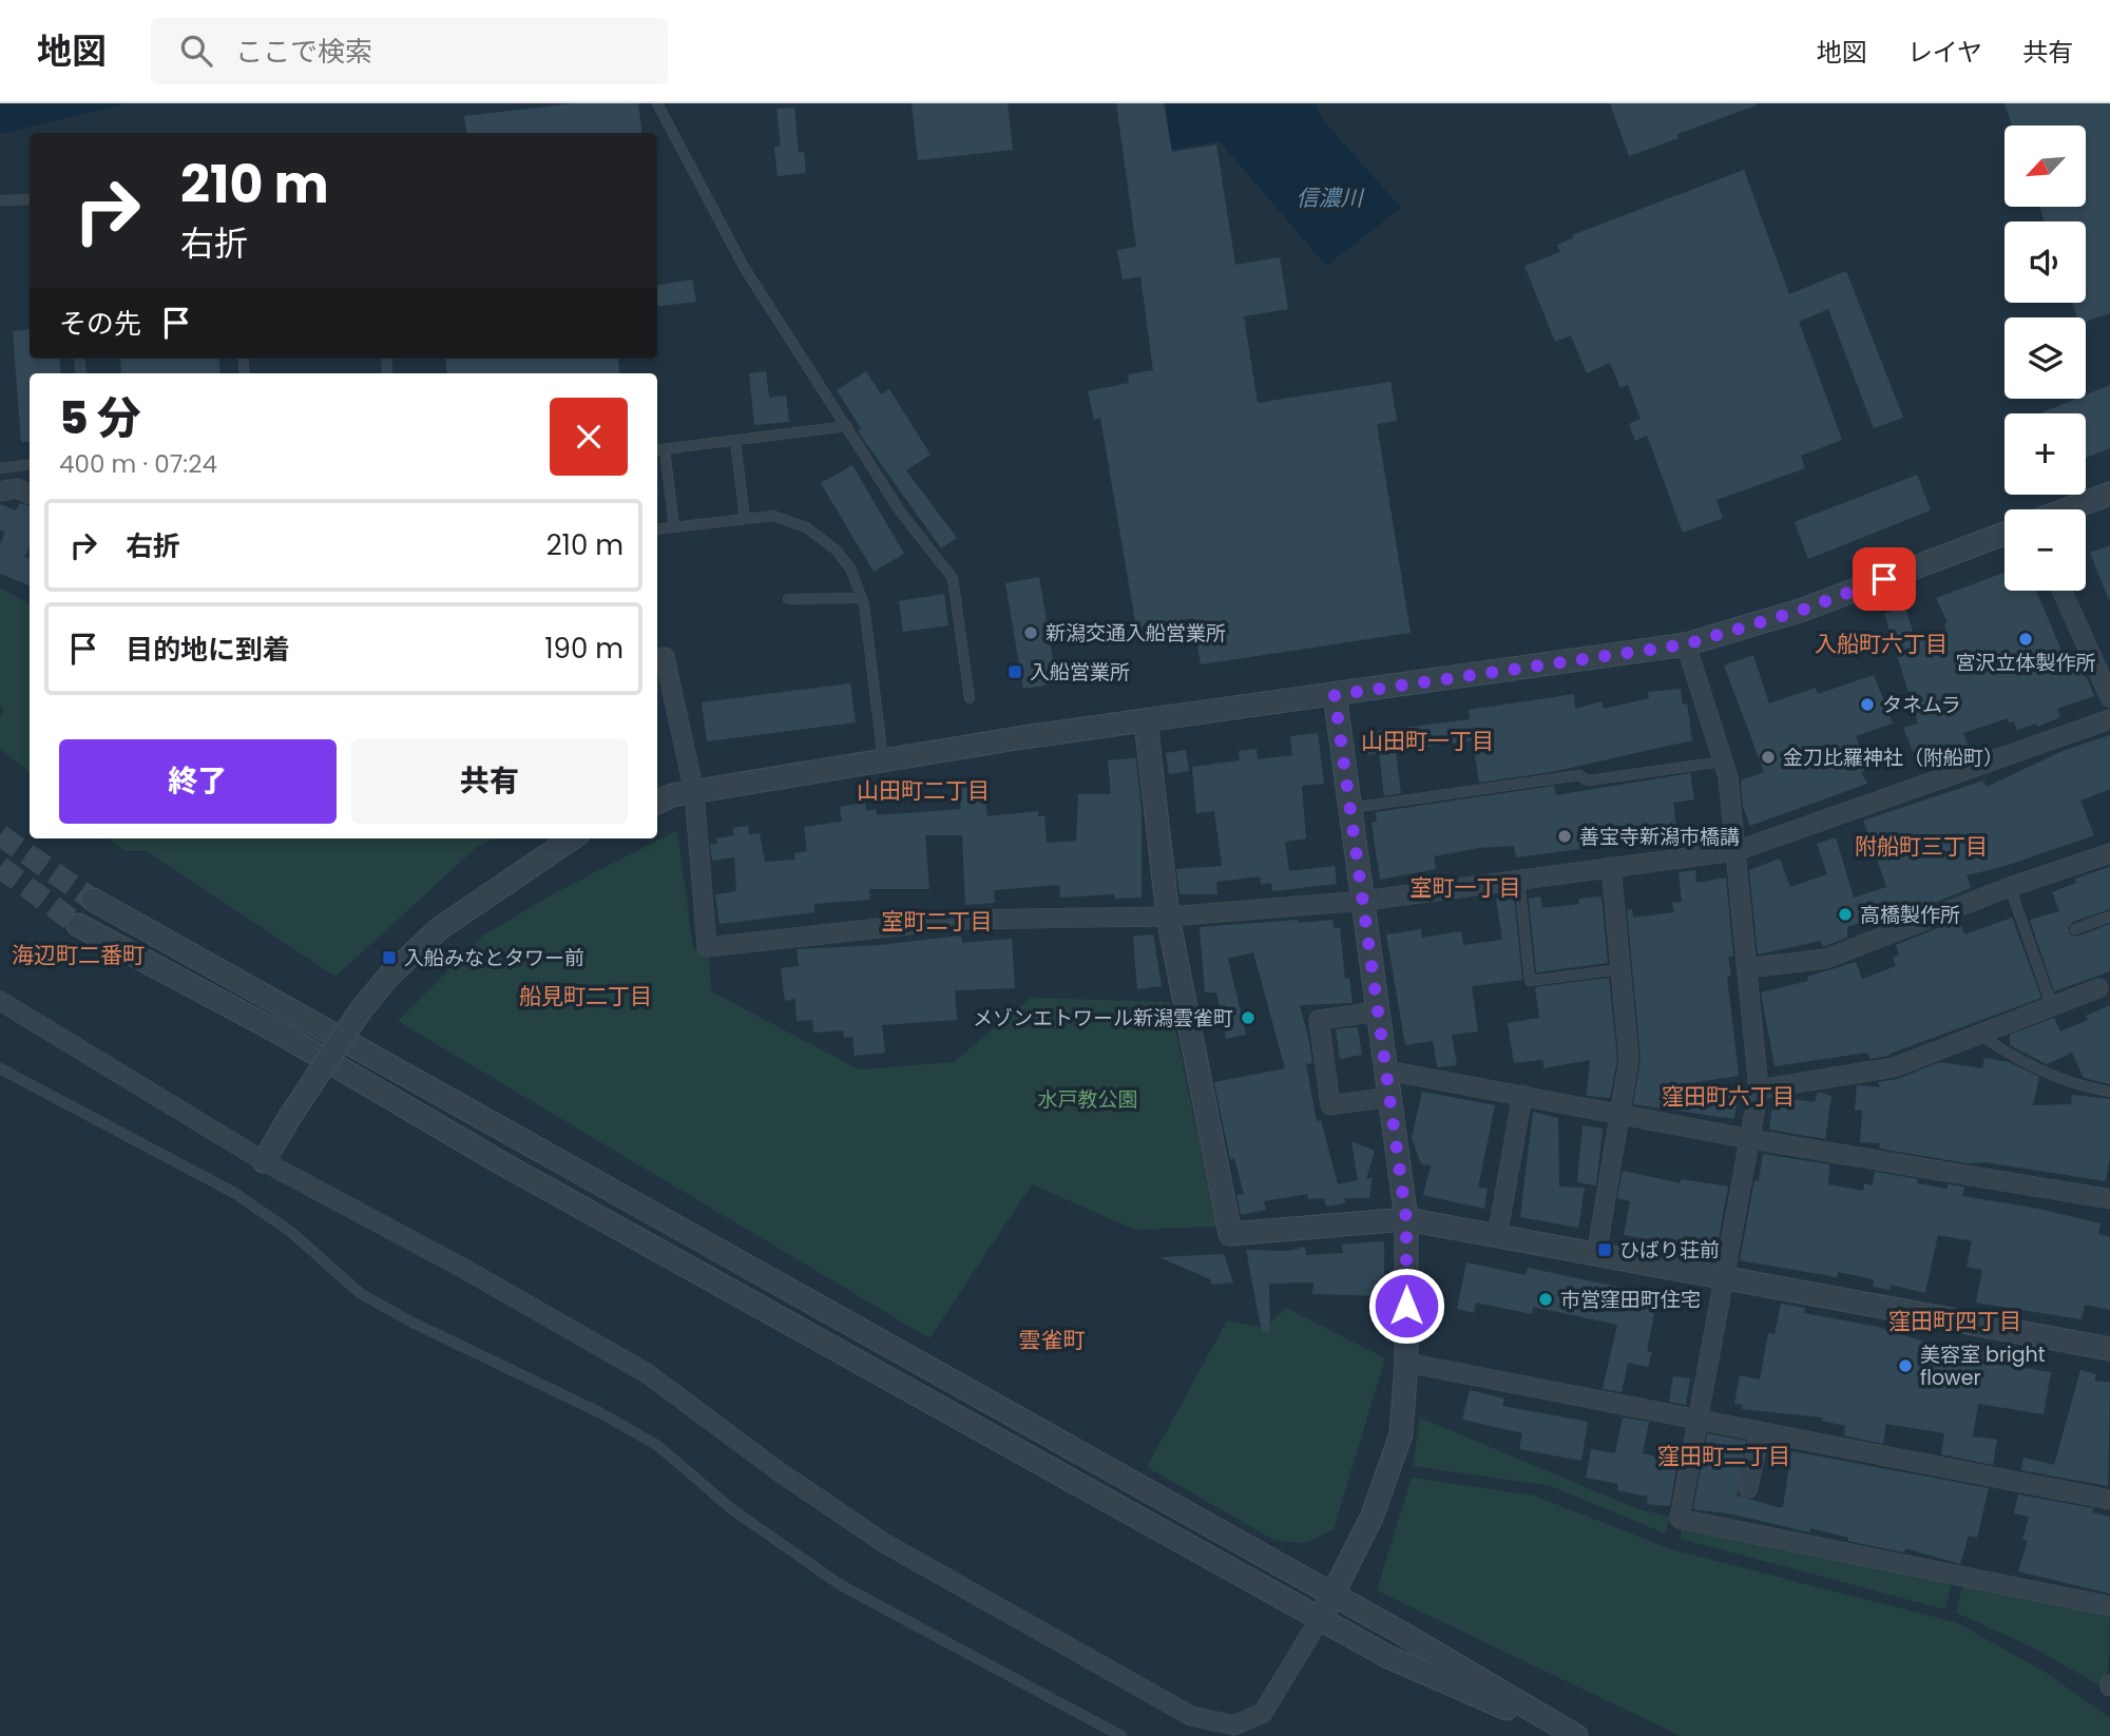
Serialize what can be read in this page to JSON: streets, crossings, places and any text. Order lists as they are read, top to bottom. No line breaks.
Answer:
{"districts":["入船町六丁目","山田町一丁目","山田町二丁目","附船町三丁目","室町一丁目","室町二丁目","海辺町二番町","船見町二丁目","窪田町六丁目","窪田町四丁目","雲雀町","窪田町二丁目"],"water":["信濃川"],"parks":["水戸教公園"],"places":{"other":["新潟交通入船営業所","宮沢立体製作所","タネムラ","金刀比羅神社（附船町）","善宝寺新潟市橋講","高橋製作所","メゾンエトワール新潟雲雀町","市営窪田町住宅","美容室 bright flower"],"transit":["入船営業所","入船みなとタワー前","ひばり荘前"]},"north":"bottom left","page":{"header":"地図","search":"ここで検索","nav":["地図","レイヤ","共有"],"map_buttons":["+","−"],"turn":["210 m","右折"],"then":"その先","heading":["5 分","400 m · 07:24"],"list":[{"name":"右折","value":"210 m"},{"name":"目的地に到着","value":"190 m"}],"buttons":["終了","共有"]}}
